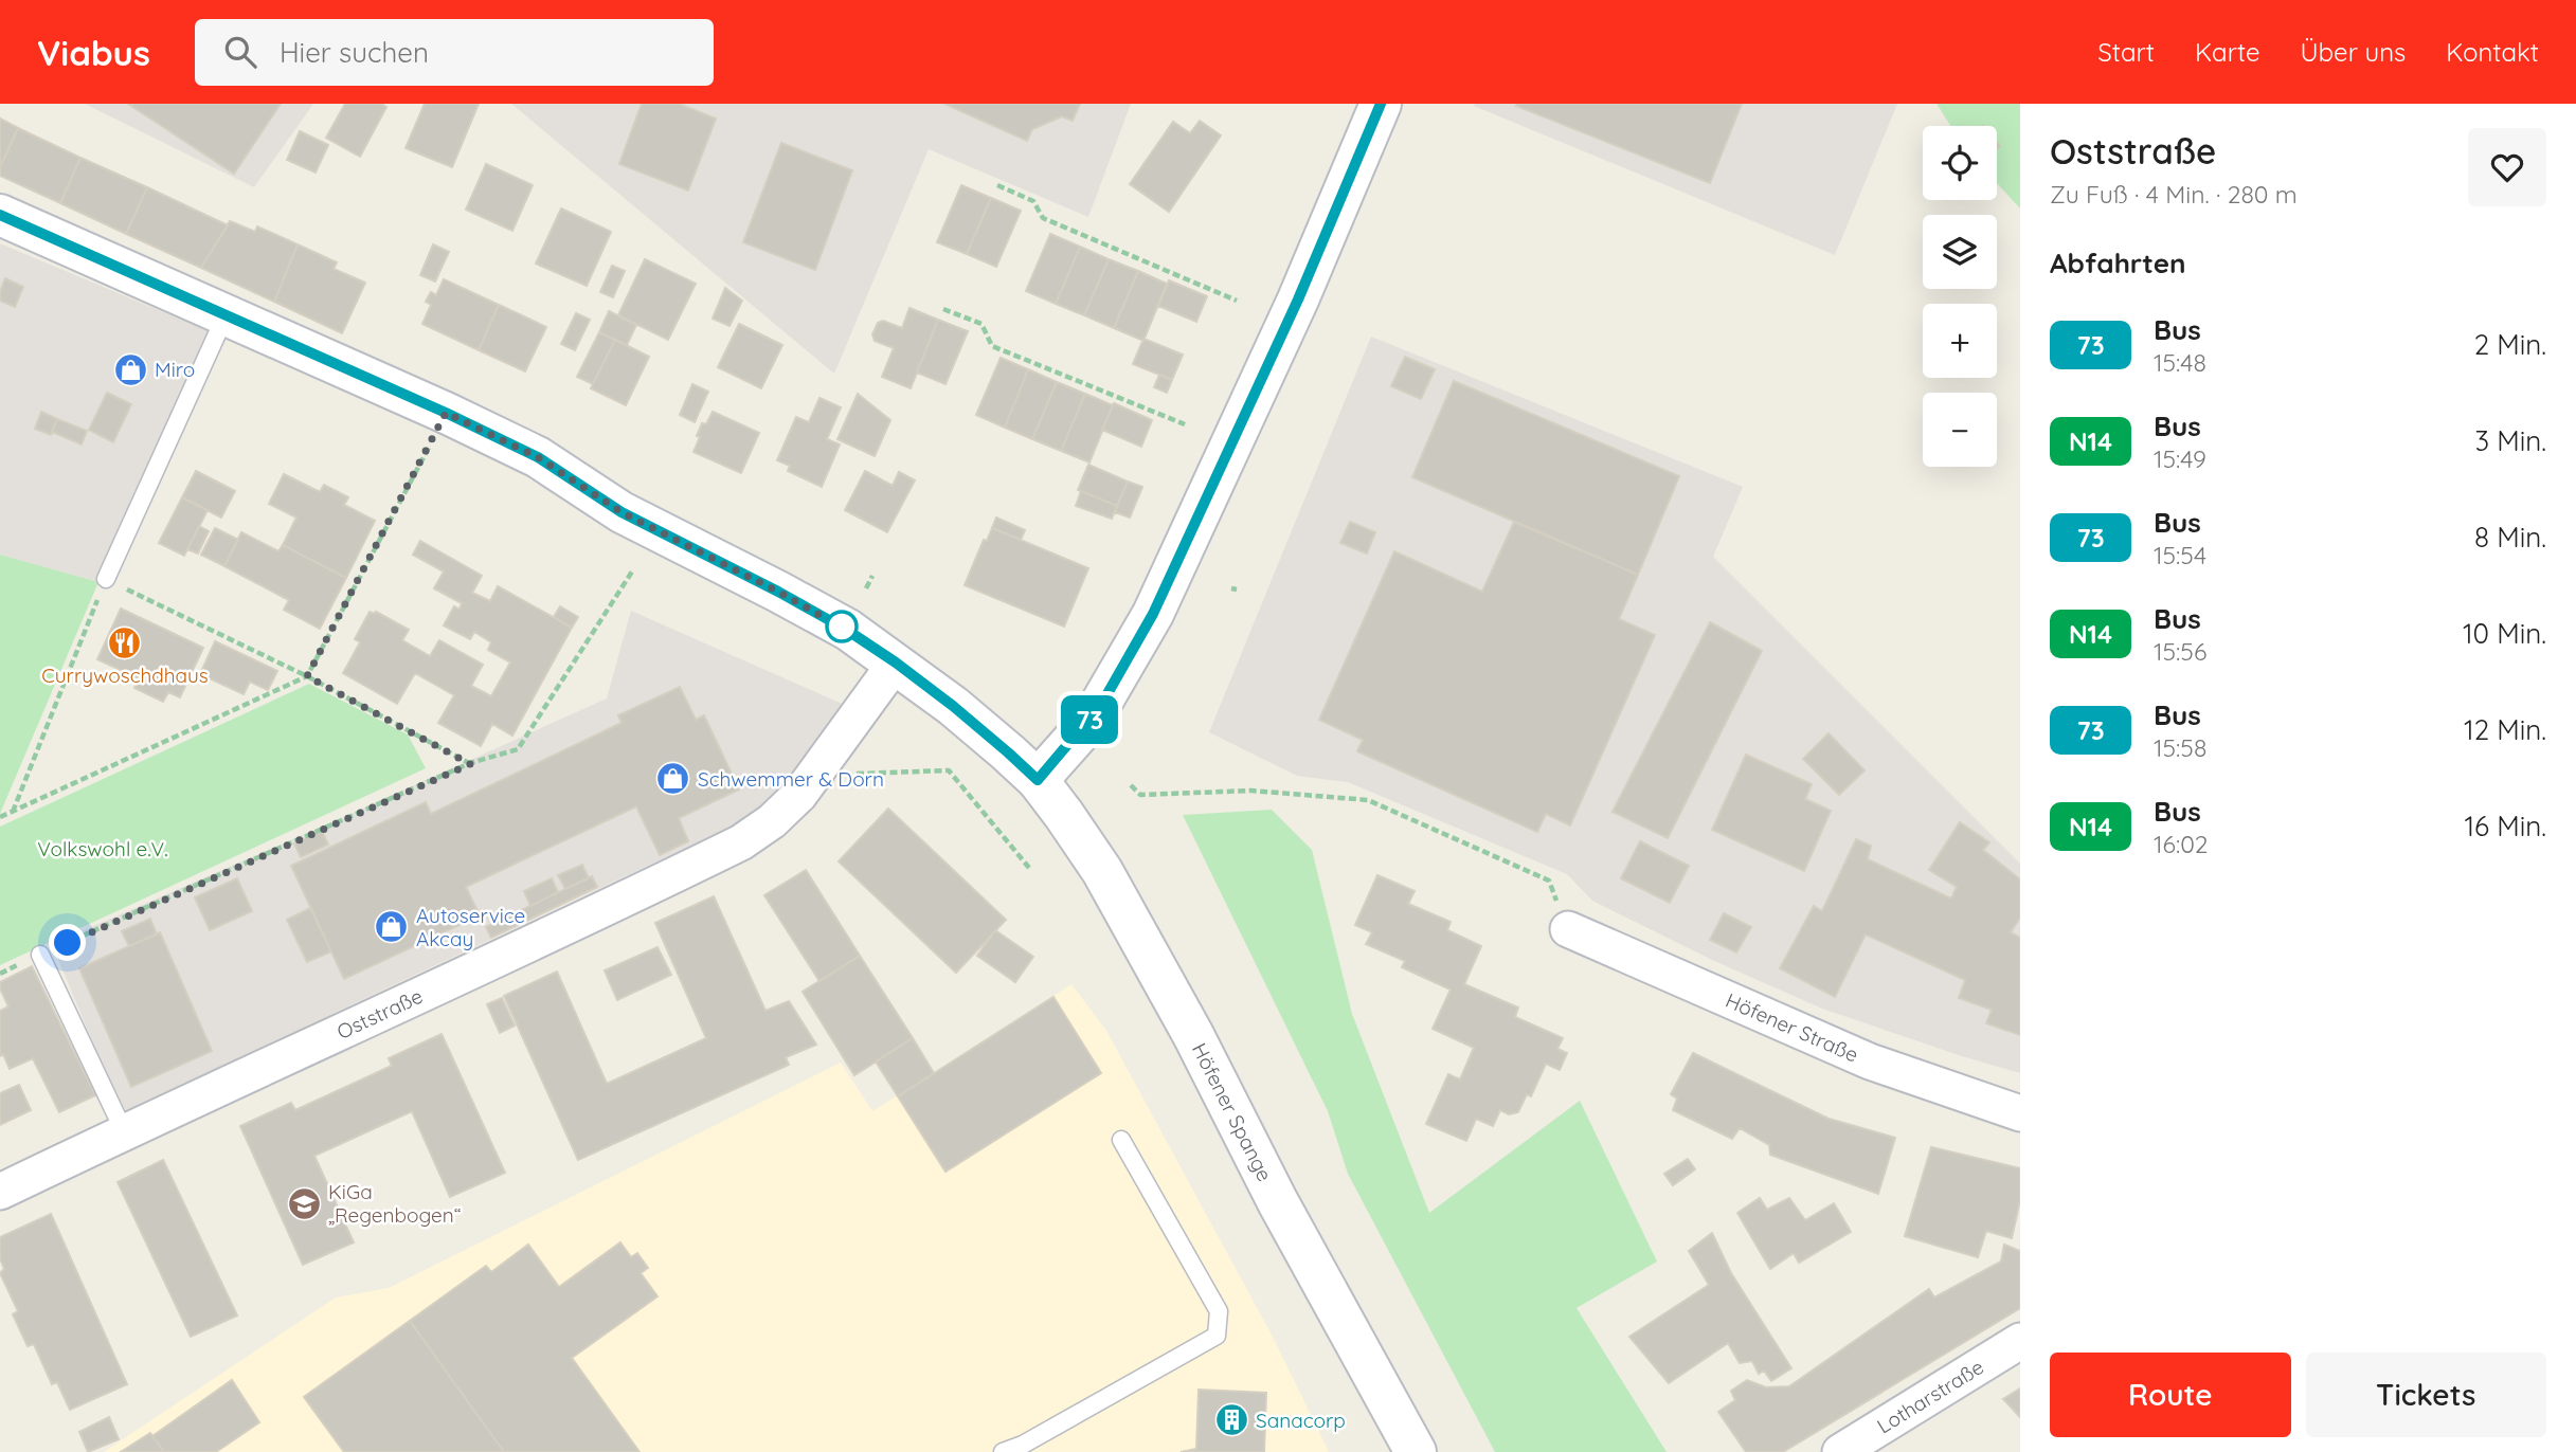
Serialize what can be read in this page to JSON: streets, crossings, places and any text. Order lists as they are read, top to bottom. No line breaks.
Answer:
{"streets":{"main road":["Höfener Spange"],"street":["Oststraße","Höfener Straße","Lotharstraße"]},"parks":["Volkswohl e.V."],"places":{"shop":["Miro","Schwemmer & Dorn","Autoservice Akcay"],"restaurant":["Currywoschdhaus"],"school or university":["KiGa „Regenbogen“"],"building":["Sanacorp"]},"lines":["bus line 73"],"page":{"header":"Viabus","search":"Hier suchen","nav":["Start","Karte","Über uns","Kontakt"],"on_map":"73","heading":[["Oststraße","Zu Fuß · 4 Min. · 280 m"],"Abfahrten"],"map_buttons":["+","−"],"list":[{"mark":"73","name":"Bus","note":"15:48","value":"2 Min."},{"mark":"N14","name":"Bus","note":"15:49","value":"3 Min."},{"mark":"73","name":"Bus","note":"15:54","value":"8 Min."},{"mark":"N14","name":"Bus","note":"15:56","value":"10 Min."},{"mark":"73","name":"Bus","note":"15:58","value":"12 Min."},{"mark":"N14","name":"Bus","note":"16:02","value":"16 Min."}],"buttons":["Route","Tickets"]}}
